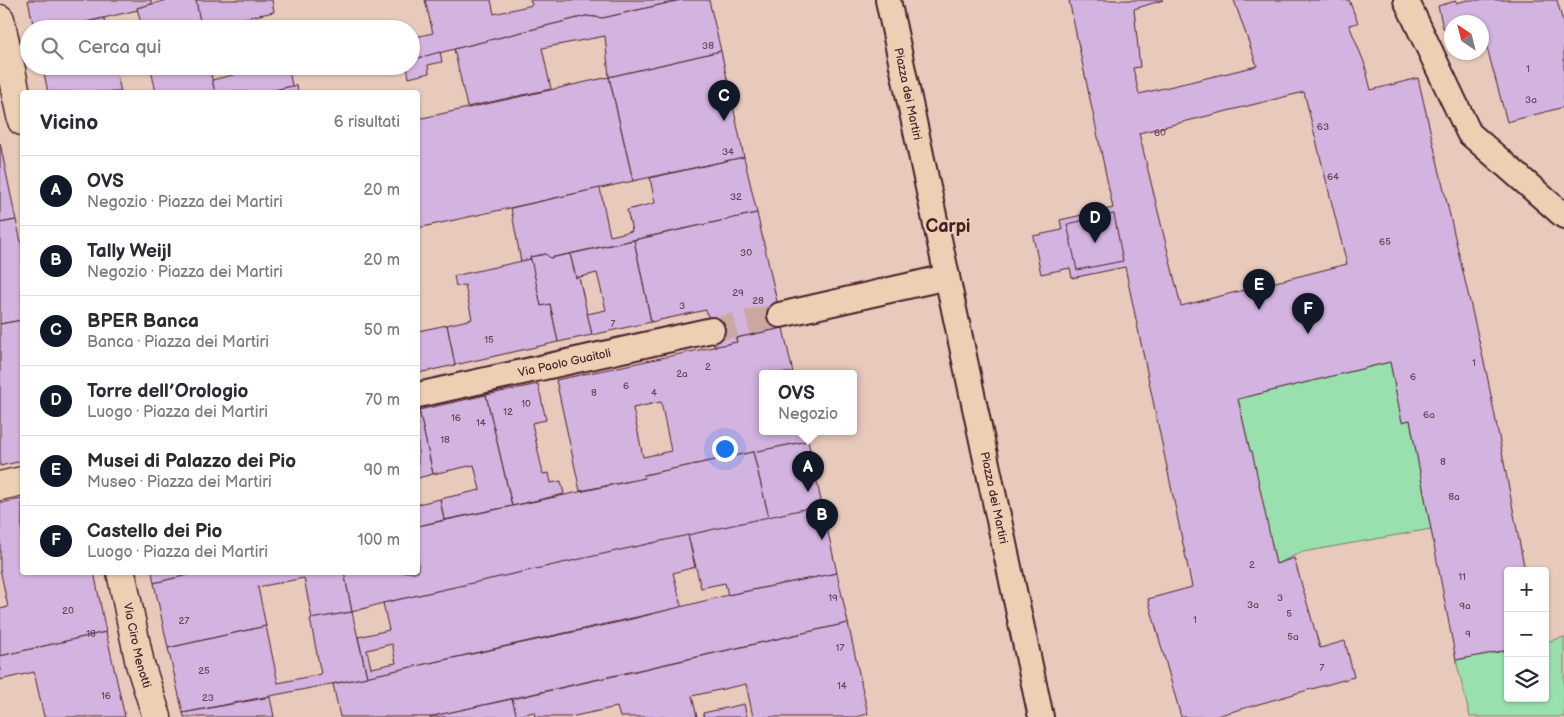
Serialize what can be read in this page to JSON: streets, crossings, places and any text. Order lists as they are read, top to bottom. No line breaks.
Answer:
{"streets":{"street":["Piazza dei Martiri","Via Paolo Guaitoli","Via Ciro Menotti"]},"districts":["Carpi"],"house_numbers":["38","1","3a","63","60","34","64","32","65","30","29","28","3","7","15","1","2","2a","6","6","8","4","10","12","6a","16","14","18","8","8a","2","11","19","3","3a","9a","20","5","1","27","18","9","5a","17","7","25","14","16","23"],"north":"top left","page":{"search":"Cerca qui","pins":["C","D","E","F","A","B"],"heading":["Vicino","6 risultati"],"list":[{"mark":"A","name":"OVS","note":"Negozio · Piazza dei Martiri","value":"20 m"},{"mark":"B","name":"Tally Weijl","note":"Negozio · Piazza dei Martiri","value":"20 m"},{"mark":"C","name":"BPER Banca","note":"Banca · Piazza dei Martiri","value":"50 m"},{"mark":"D","name":"Torre dell’Orologio","note":"Luogo · Piazza dei Martiri","value":"70 m"},{"mark":"E","name":"Musei di Palazzo dei Pio","note":"Museo · Piazza dei Martiri","value":"90 m"},{"mark":"F","name":"Castello dei Pio","note":"Luogo · Piazza dei Martiri","value":"100 m"}],"popup":["OVS","Negozio"],"map_buttons":["+","−"]}}
